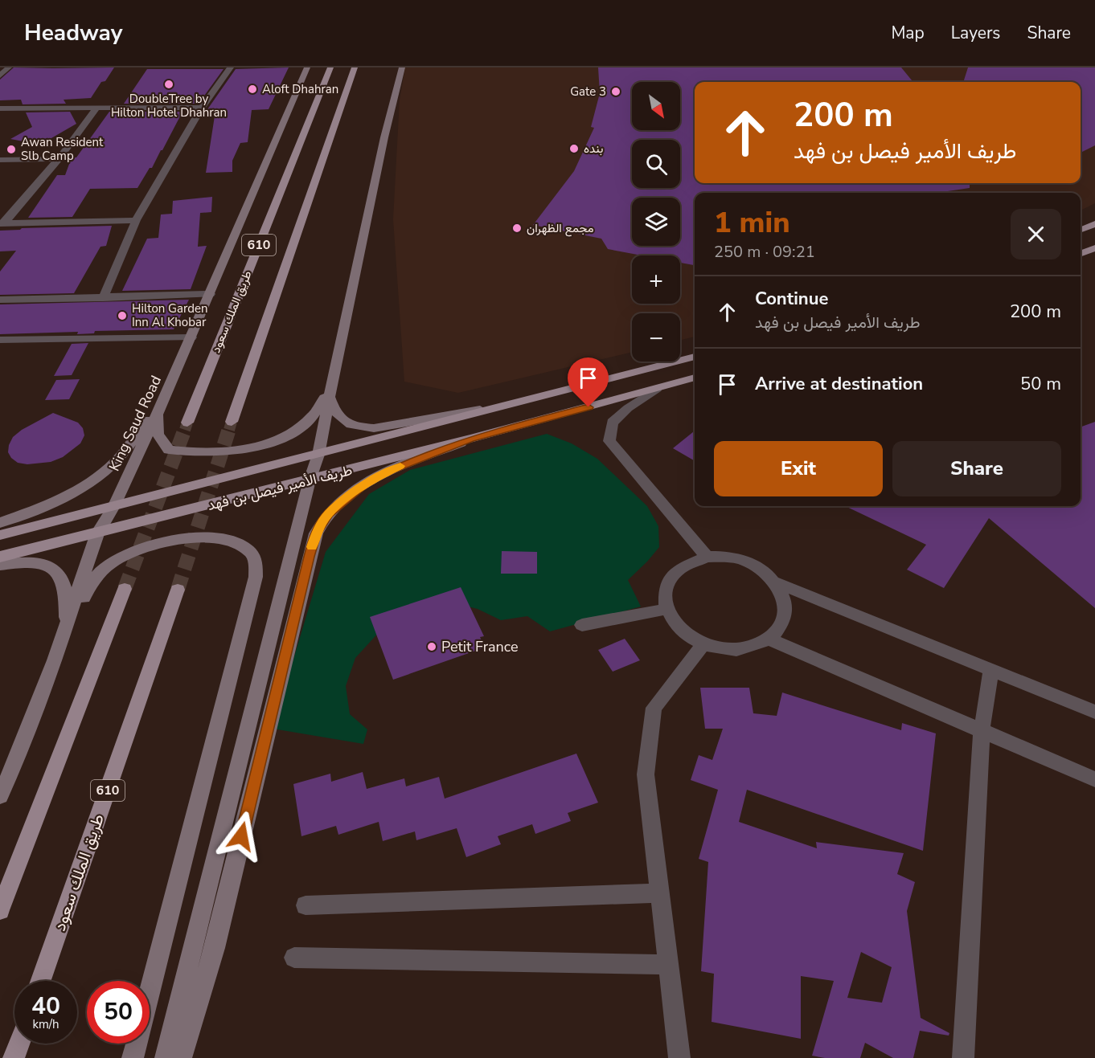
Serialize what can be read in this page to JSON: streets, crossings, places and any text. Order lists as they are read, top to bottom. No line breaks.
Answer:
{"streets":{"main road":["610","طريق الملك سعود","King Saud Road","طريف الأمير فيصل بن فهد"]},"crossings":[["King Saud Road","طريف الأمير فيصل بن فهد"]],"places":["DoubleTree by Hilton Hotel Dhahran","Aloft Dhahran","Gate 3","بنده","Awan Resident Slb Camp","مجمع الظهران","Hilton Garden Inn Al Khobar","Petit France"],"north":"bottom right","page":{"header":"Headway","nav":["Map","Layers","Share"],"map_buttons":["+","−"],"turn":["200 m","طريف الأمير فيصل بن فهد"],"heading":["1 min","250 m · 09:21"],"list":[{"name":"Continue","note":"طريف الأمير فيصل بن فهد","value":"200 m"},{"name":"Arrive at destination","value":"50 m"}],"buttons":["Exit","Share"],"speed":"40 km/h","limit":"50"}}
